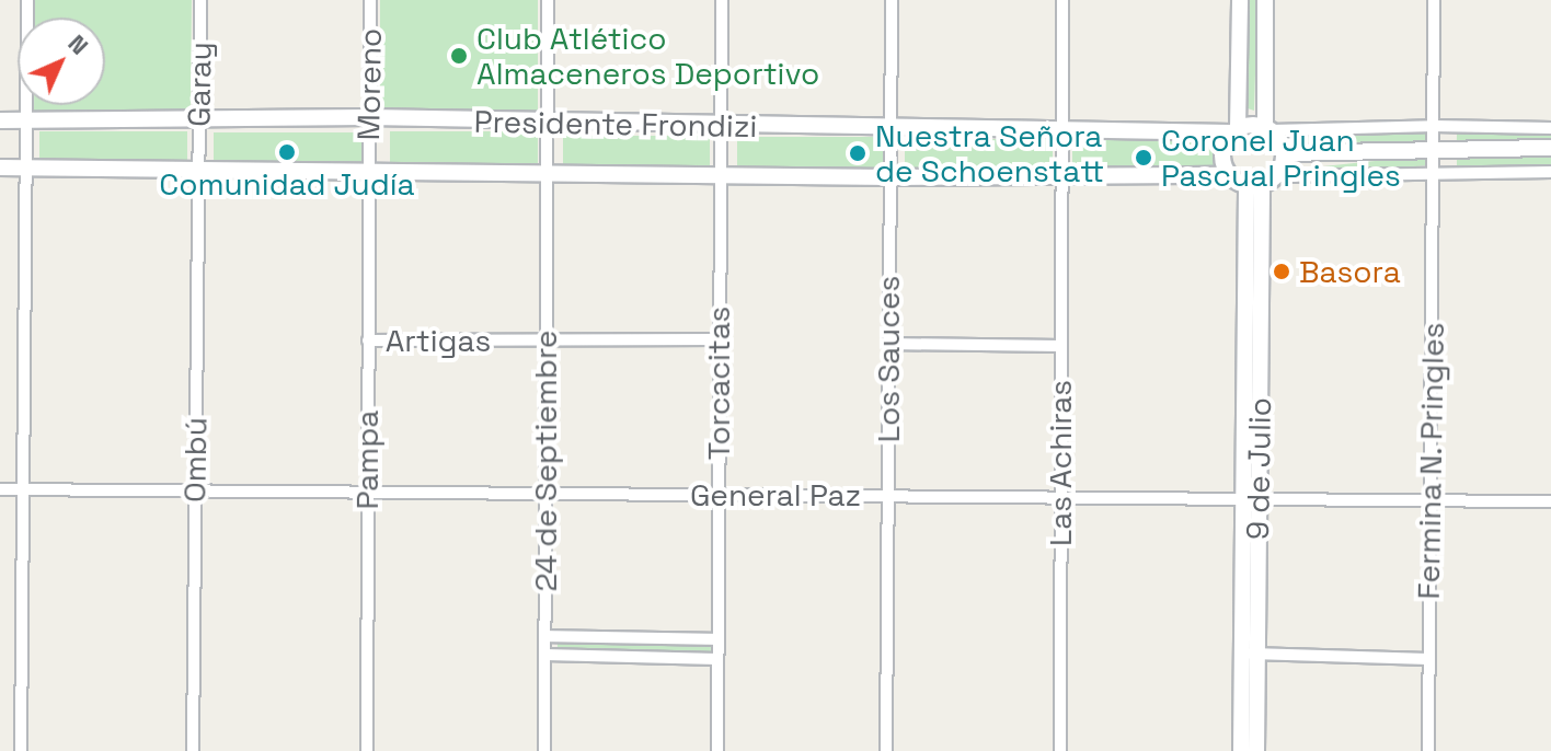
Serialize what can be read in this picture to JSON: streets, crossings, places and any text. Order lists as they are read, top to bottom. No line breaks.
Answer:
{"streets":{"main road":["Presidente Frondizi","9 de Julio"],"street":["Garay","Moreno","Artigas","Los Sauces","Torcacitas","Ombú","Pampa","24 de Septiembre","Fermina N. Pringles","Las Achiras","General Paz"]},"crossings":[["Garay","Presidente Frondizi"],["Garay","Ombú"],["Moreno","Presidente Frondizi"],["Moreno","Pampa"],["Presidente Frondizi","Los Sauces"],["Presidente Frondizi","Torcacitas"],["Presidente Frondizi","Ombú"],["Presidente Frondizi","Pampa"],["Presidente Frondizi","24 de Septiembre"],["Presidente Frondizi","Las Achiras"],["Presidente Frondizi","9 de Julio"],["Artigas","Torcacitas"],["Artigas","Pampa"],["Artigas","24 de Septiembre"],["Los Sauces","General Paz"],["Torcacitas","General Paz"],["Ombú","General Paz"],["Pampa","General Paz"],["24 de Septiembre","General Paz"],["Fermina N. Pringles","General Paz"],["Las Achiras","General Paz"],["9 de Julio","General Paz"]],"places":["Club Atlético Almaceneros Deportivo","Comunidad Judía","Nuestra Señora de Schoenstatt","Coronel Juan Pascual Pringles","Basora"],"north":"top right"}
